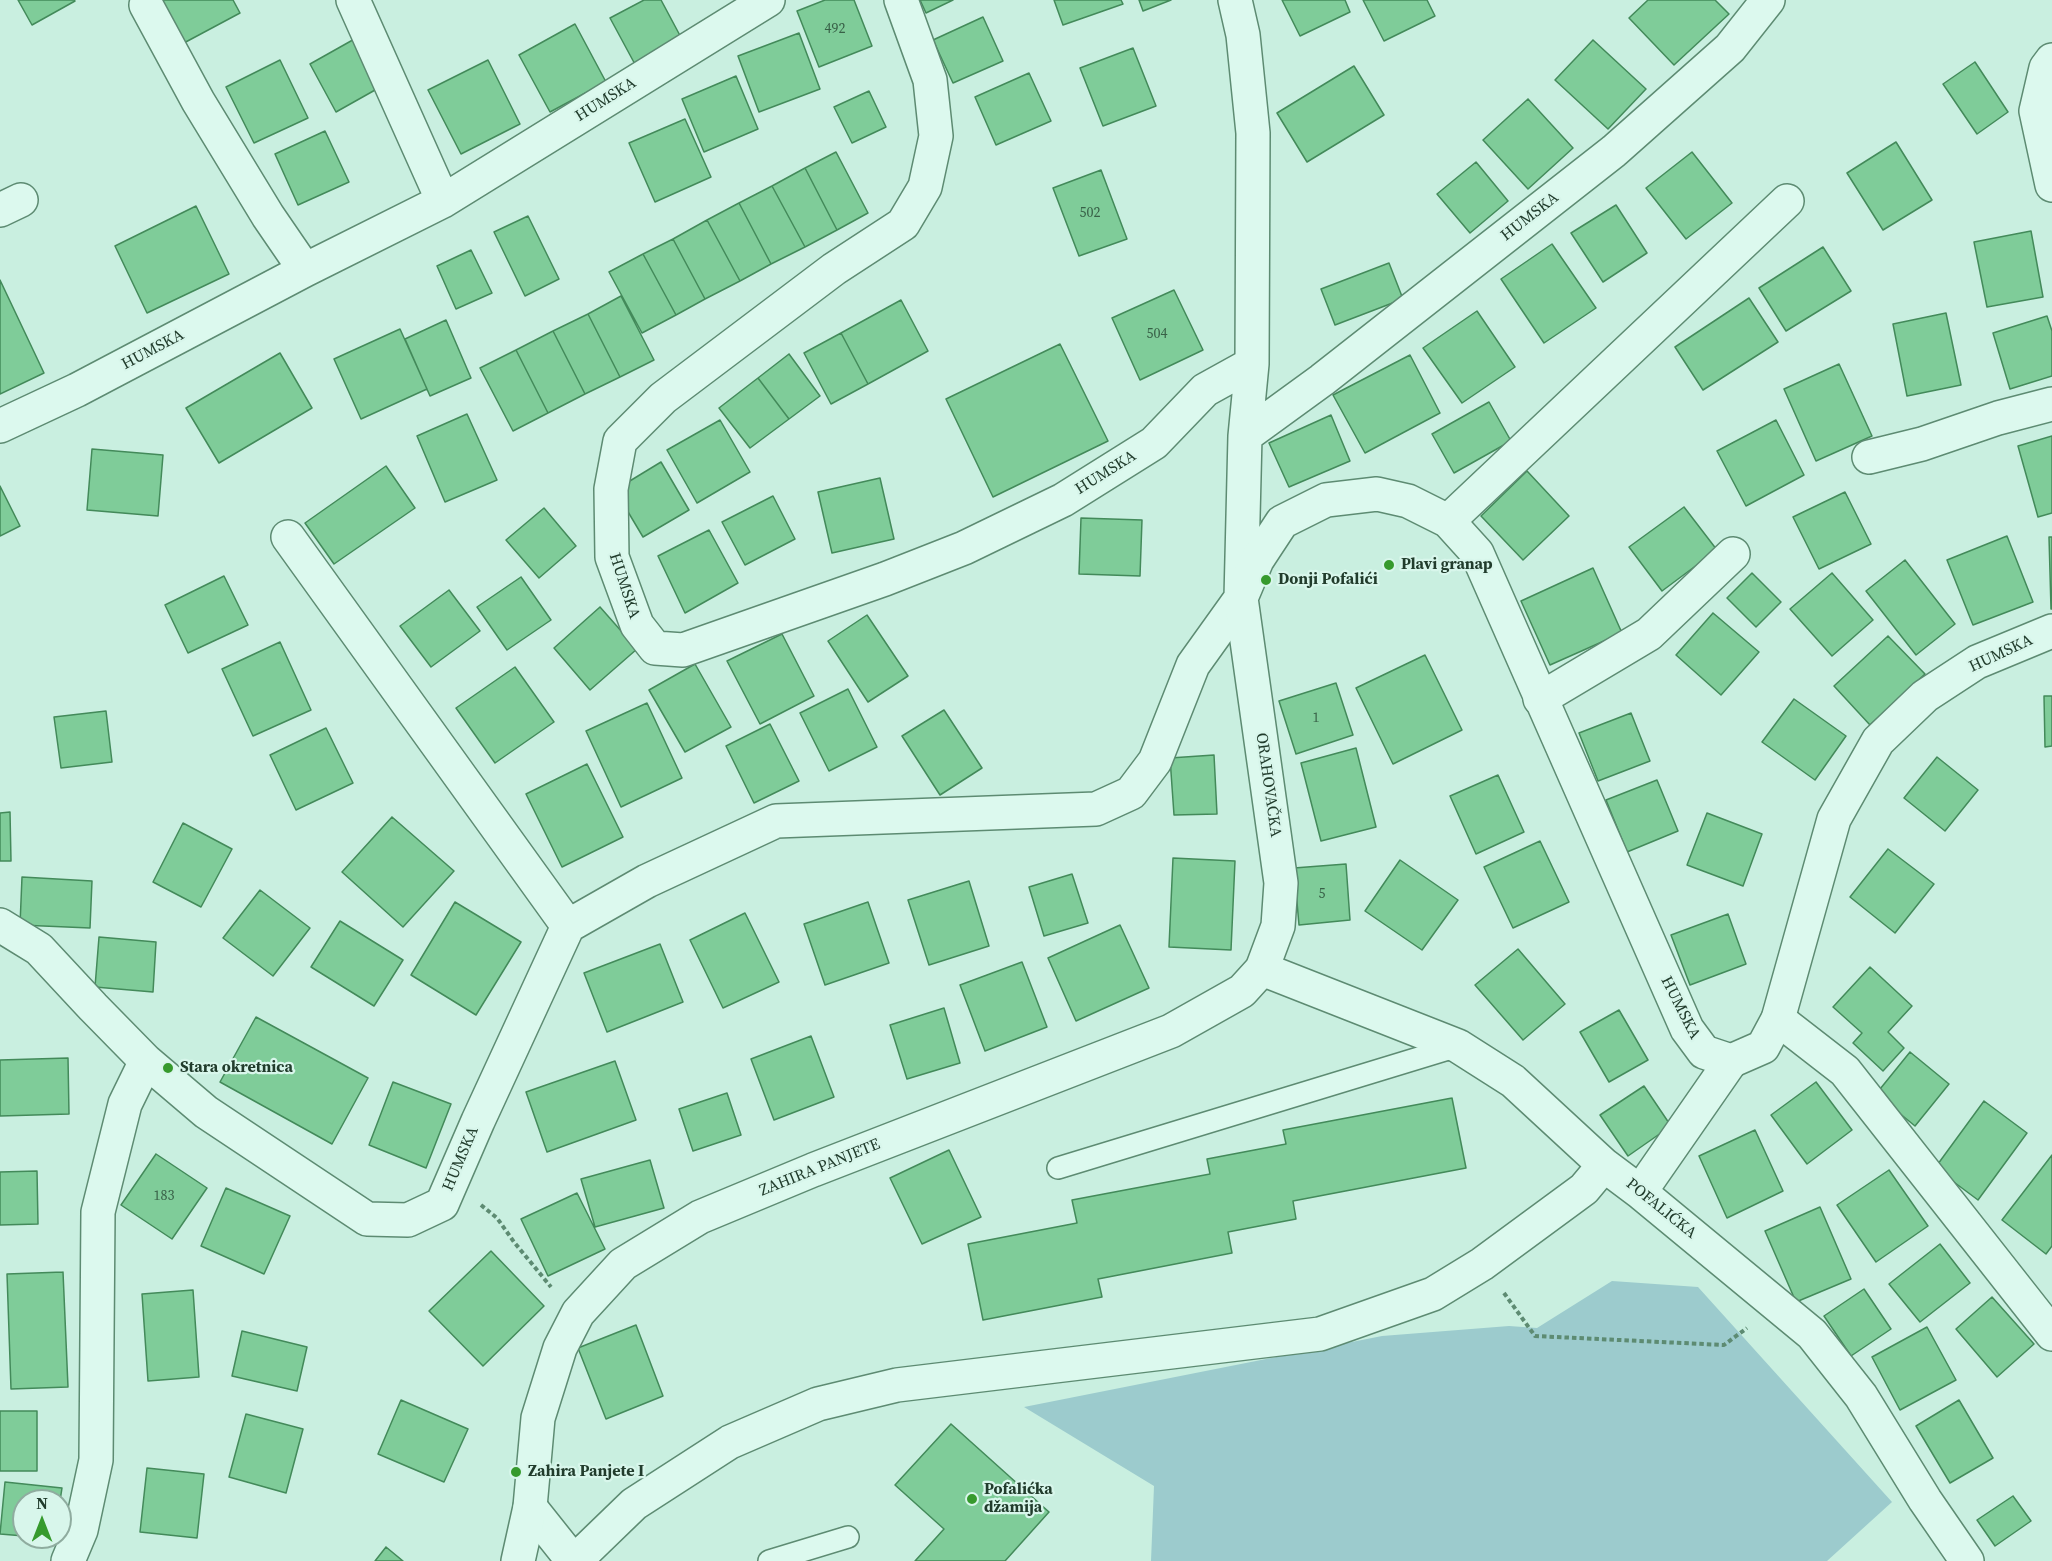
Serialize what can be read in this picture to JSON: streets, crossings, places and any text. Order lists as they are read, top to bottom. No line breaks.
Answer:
{"streets":{"street":["HUMSKA","ORAHOVAČKA","ZAHIRA PANJETE","POFALIĆKA"]},"crossings":[["HUMSKA","ORAHOVAČKA"],["ORAHOVAČKA","ZAHIRA PANJETE"],["ORAHOVAČKA","POFALIĆKA"],["ZAHIRA PANJETE","POFALIĆKA"]],"places":["Plavi granap","Donji Pofalići","Stara okretnica","Zahira Panjete I","Pofalićka džamija"],"house_numbers":["492","502","504","1","5","183"],"north":"top"}
